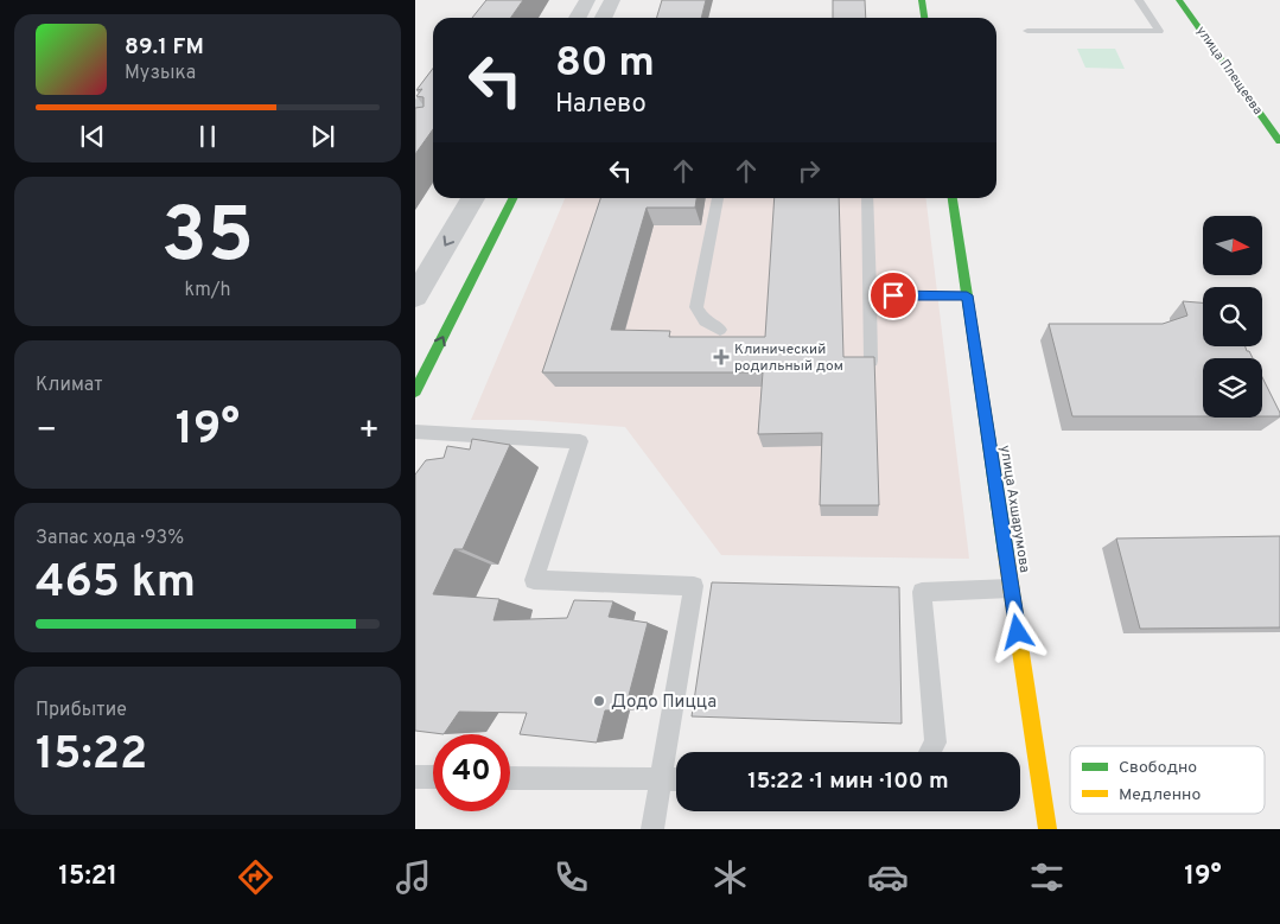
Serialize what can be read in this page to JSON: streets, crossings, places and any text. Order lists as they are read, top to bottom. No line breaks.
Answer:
{"streets":{"street":["улица Плещеева","улица Ахшарумова"]},"places":{"health":["Клинический родильный дом"],"other":["Додо Пицца"]},"legend":["Свободно","Медленно"],"north":"right","page":{"turn":["80 m","Налево"],"song":["89.1 FM","Музыка"],"tile":[["35","km/h"],"Климат",["Запас хода · 93%","465 km"],["Прибытие","15:22"]],"heat":["−","19°","+"],"limit":"40","trip":"15:22 · 1 мин · 100 m","tabs":["15:21","19°"]}}
